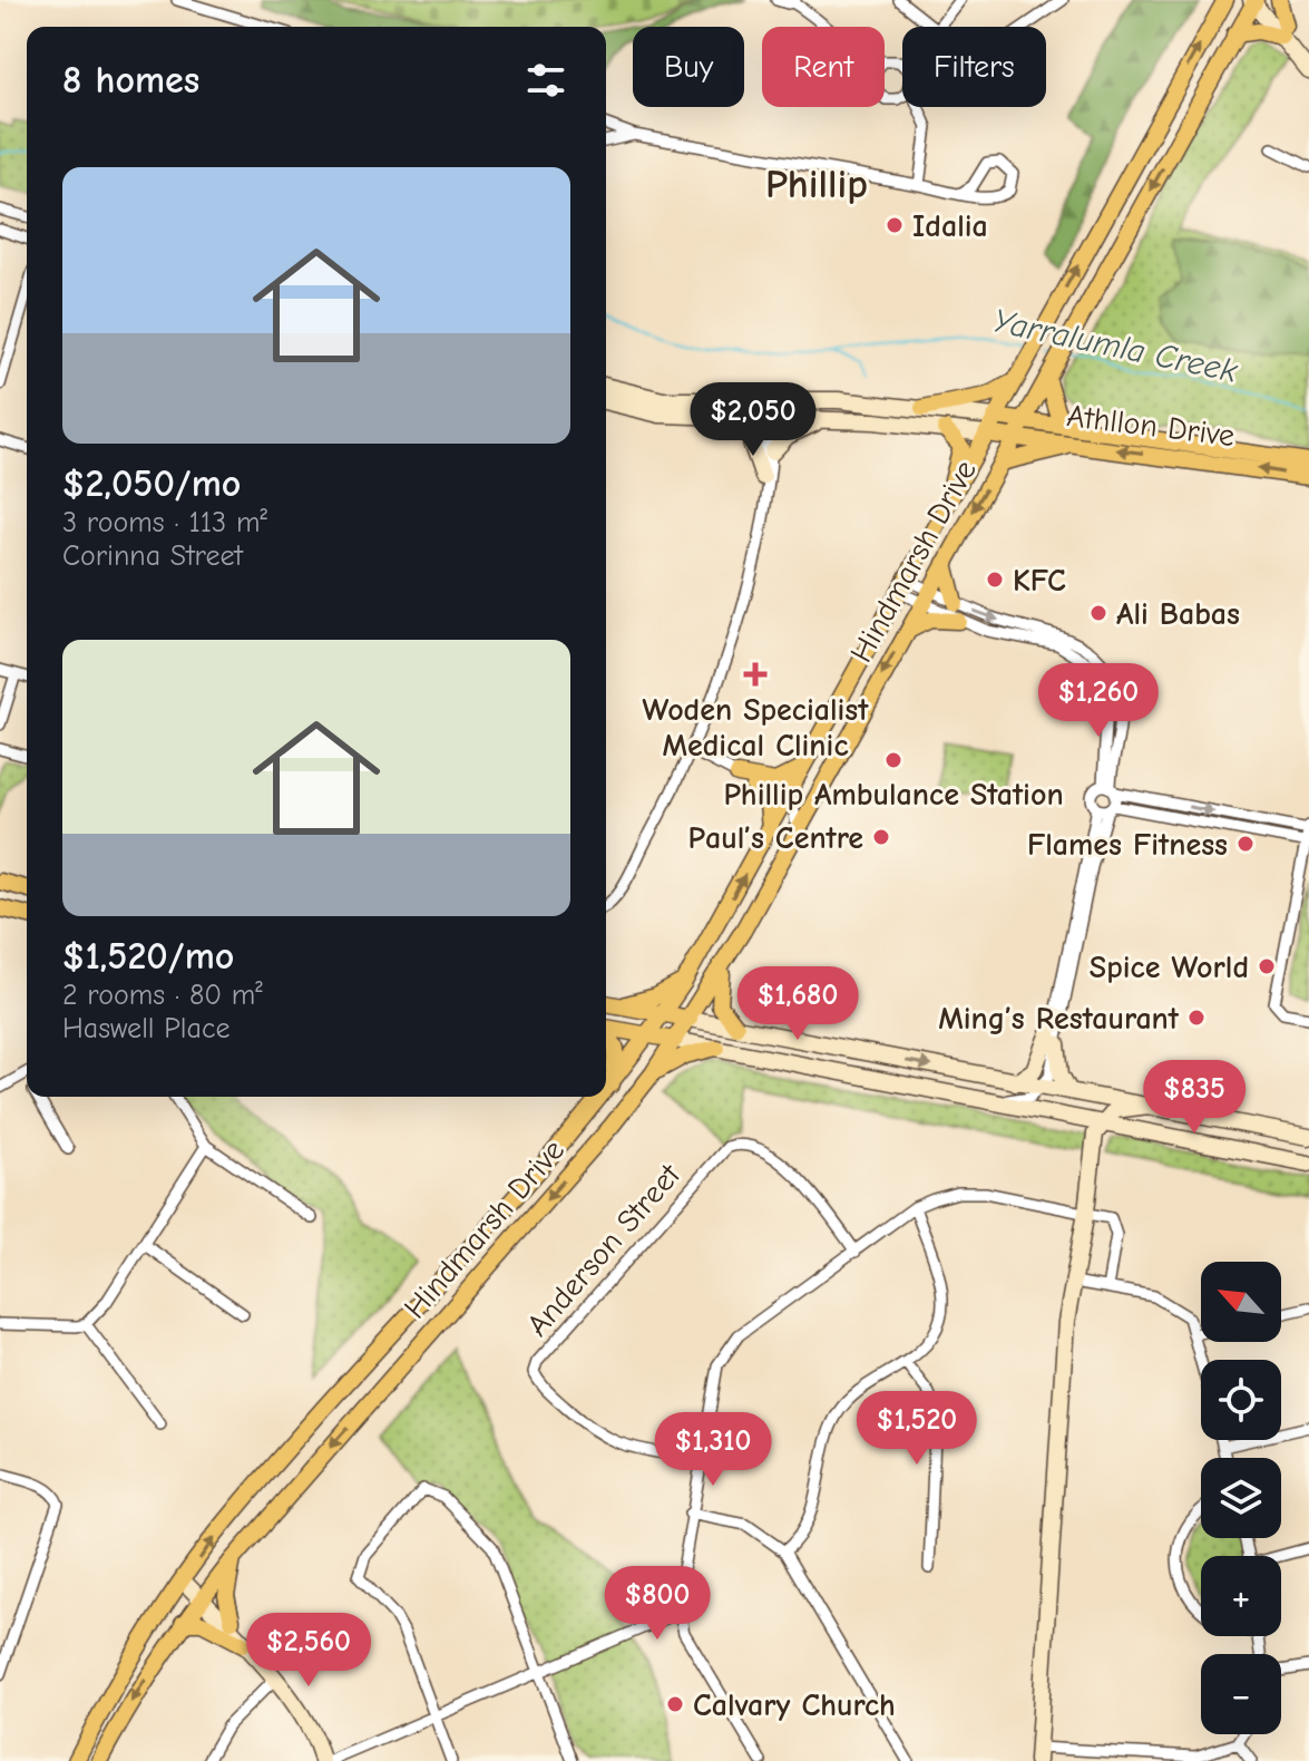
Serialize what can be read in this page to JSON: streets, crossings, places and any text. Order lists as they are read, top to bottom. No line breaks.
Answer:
{"streets":{"main road":["Athllon Drive","Hindmarsh Drive"],"street":["Anderson Street"]},"crossings":[["Athllon Drive","Hindmarsh Drive"]],"districts":["Phillip"],"water":["Yarralumla Creek"],"places":{"other":["Idalia","KFC","Ali Babas","Phillip Ambulance Station","Paul’s Centre","Flames Fitness","Spice World","Ming’s Restaurant","Calvary Church"],"health":["Woden Specialist Medical Clinic"]},"north":"top left","page":{"chip":["Buy","Rent","Filters"],"heading":"8 homes","list":[{"name":"$2,050/mo","note":"3 rooms · 113 m² · Corinna Street"},{"name":"$1,520/mo","note":"2 rooms · 80 m² · Haswell Place"}],"price":["$2,050","$1,260","$1,680","$835","$1,520","$1,310","$800","$2,560"],"map_buttons":["+","−"]}}
